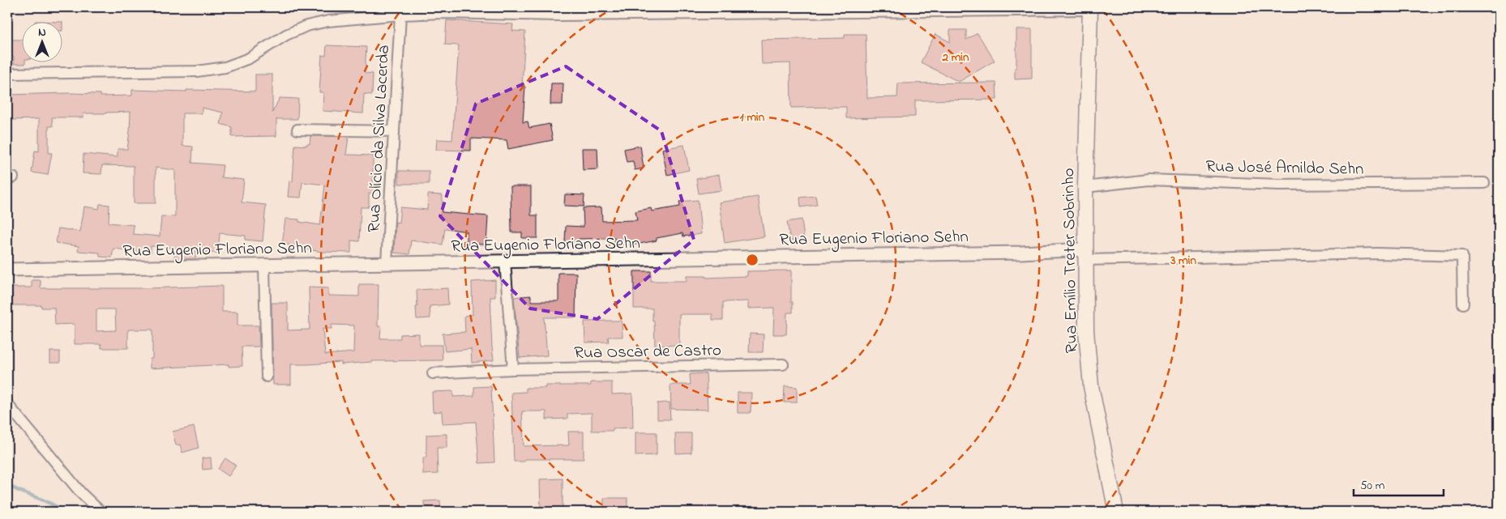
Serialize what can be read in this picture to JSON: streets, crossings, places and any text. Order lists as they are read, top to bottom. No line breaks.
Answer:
{"streets":{"main road":["Rua Emílio Treter Sobrinho"],"street":["Rua Olício da Silva Lacerda","Rua José Arnildo Sehn","Rua Eugenio Floriano Sehn","Rua Oscar de Castro"]},"crossings":[["Rua Olício da Silva Lacerda","Rua Eugenio Floriano Sehn"],["Rua José Arnildo Sehn","Rua Emílio Treter Sobrinho"],["Rua Eugenio Floriano Sehn","Rua Emílio Treter Sobrinho"]],"scale_bar":"50 m","north":"top","rings":["2 min","1 min","3 min"]}
